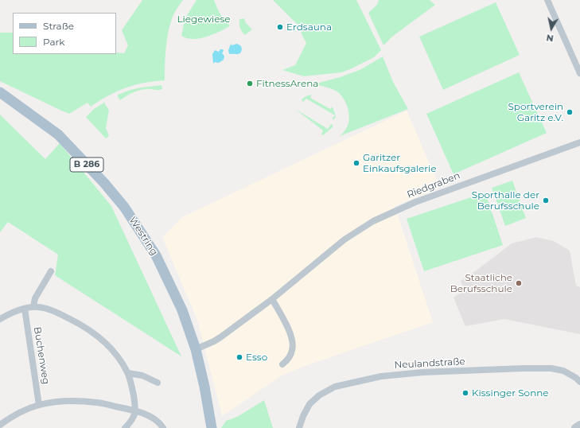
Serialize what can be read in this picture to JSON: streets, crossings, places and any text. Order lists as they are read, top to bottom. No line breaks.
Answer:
{"streets":{"main road":["B 286","Westring"],"street":["Riedgraben","Buchenweg","Neulandstraße"]},"crossings":[["Riedgraben","Westring"]],"parks":["Liegewiese"],"places":["Erdsauna","FitnessArena","Sportverein Garitz e.V.","Garitzer Einkaufsgalerie","Sporthalle der Berufsschule","Staatliche Berufsschule","Esso","Kissinger Sonne"],"legend":["Straße","Park"],"north":"bottom"}
